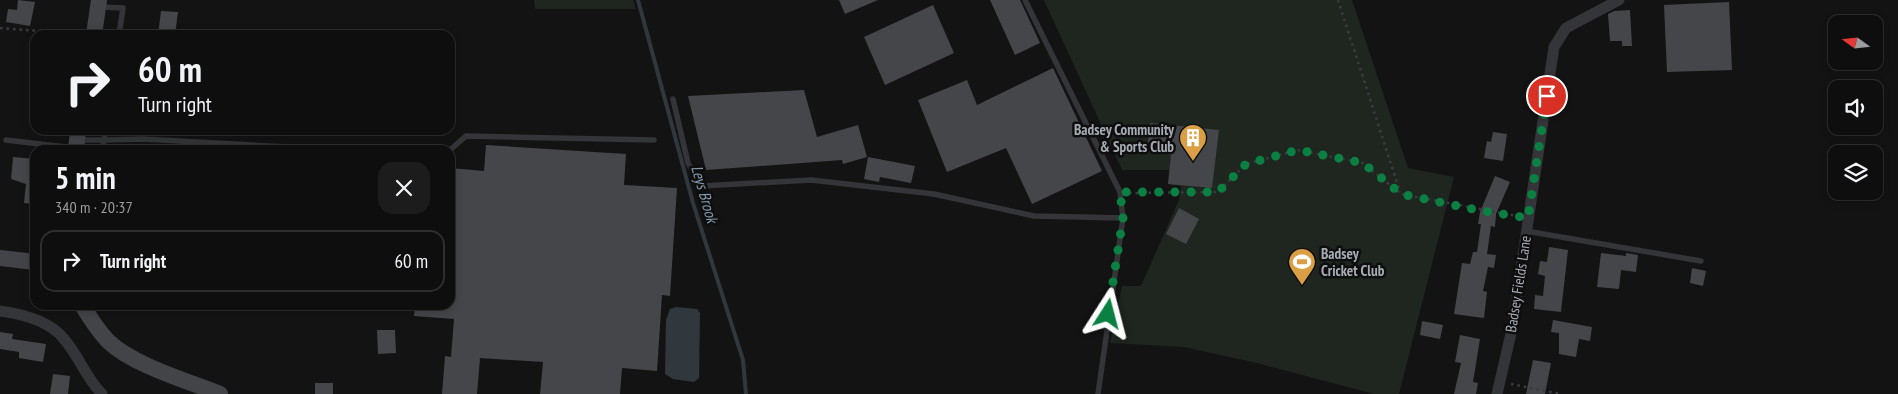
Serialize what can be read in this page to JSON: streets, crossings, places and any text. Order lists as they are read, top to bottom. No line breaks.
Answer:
{"streets":{"street":["Badsey Fields Lane"]},"water":["Leys Brook"],"places":{"building":["Badsey Community & Sports Club"],"sports":["Badsey Cricket Club"]},"north":"left","page":{"turn":["60 m","Turn right"],"heading":["5 min","340 m · 20:37"],"list":[{"name":"Turn right","value":"60 m"}]}}
